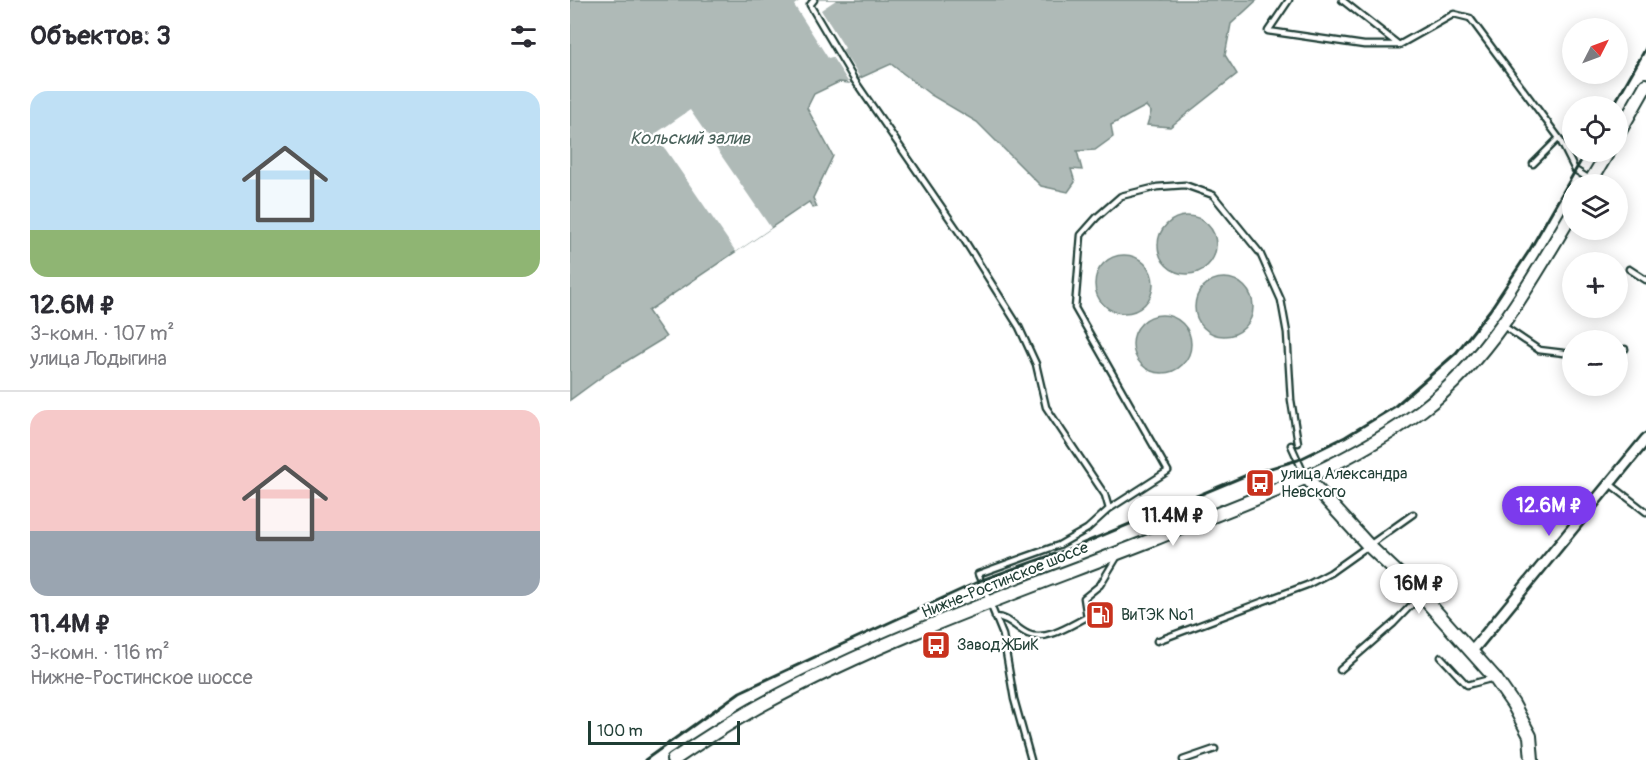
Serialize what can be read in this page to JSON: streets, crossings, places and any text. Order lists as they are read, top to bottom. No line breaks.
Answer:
{"streets":{"street":["Нижне-Ростинское шоссе"]},"water":["Кольский залив"],"places":{"bus stop":["улица Александра Невского","Завод ЖБиК"],"fuel station":["ВиТЭК №1"]},"scale_bar":"100 m","north":"top right","page":{"heading":"Объектов: 3","map_buttons":["+","−"],"list":[{"name":"12.6M ₽","note":"3-комн. · 107 m² · улица Лодыгина"},{"name":"11.4M ₽","note":"3-комн. · 116 m² · Нижне-Ростинское шоссе"}],"price":["12.6M ₽","11.4M ₽","16M ₽"],"scale":"100 m"}}
